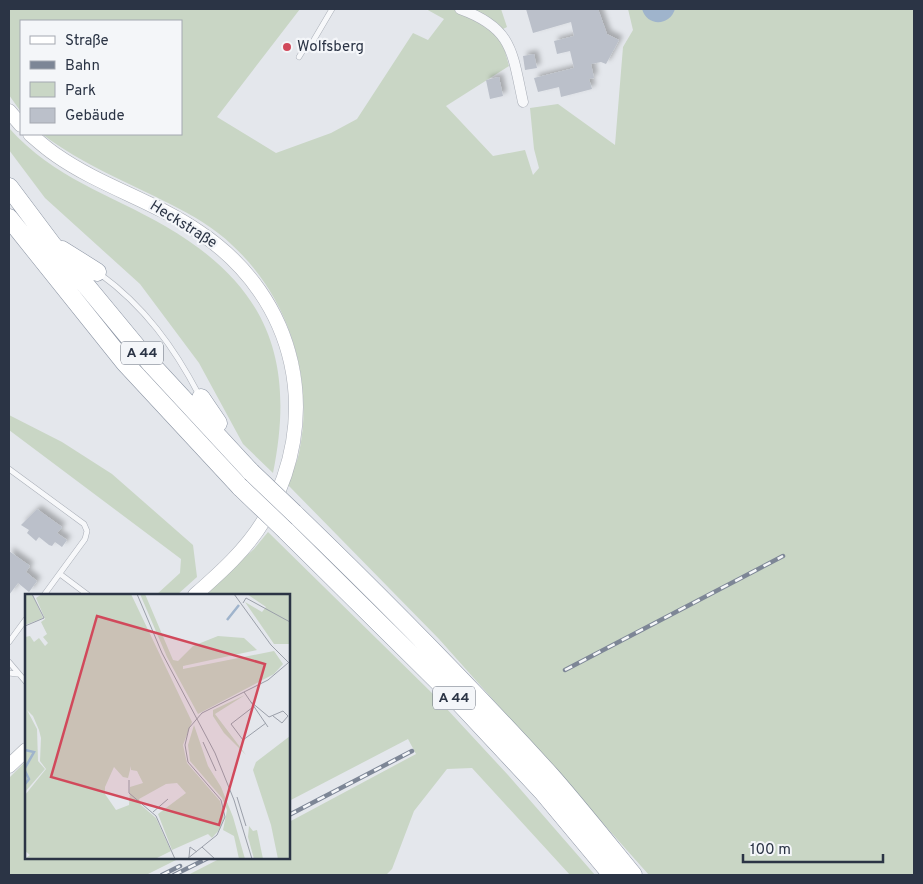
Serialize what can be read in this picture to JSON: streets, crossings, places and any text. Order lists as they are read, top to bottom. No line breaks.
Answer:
{"streets":{"highway":["A 44"],"main road":["Heckstraße"]},"places":["Wolfsberg"],"legend":["Straße","Bahn","Park","Gebäude"],"scale_bar":"100 m"}
